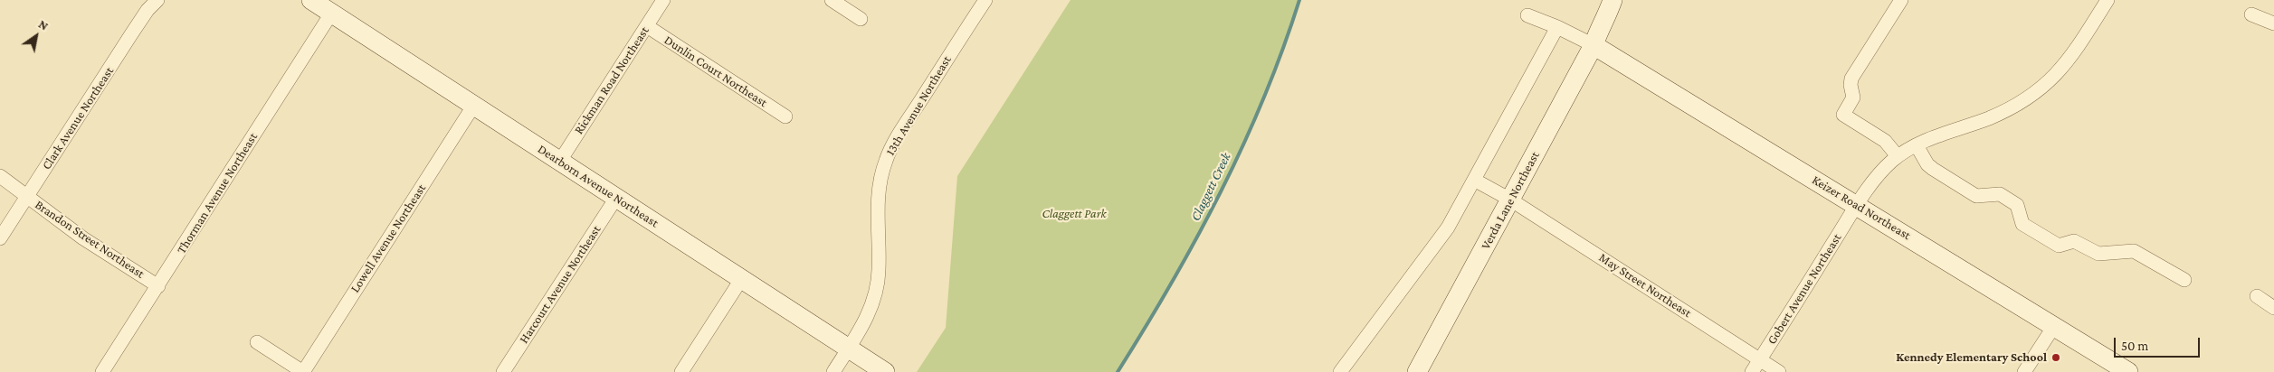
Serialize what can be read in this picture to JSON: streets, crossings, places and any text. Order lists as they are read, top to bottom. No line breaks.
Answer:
{"streets":{"street":["Dunlin Court Northeast","Rickman Road Northeast","13th Avenue Northeast","Clark Avenue Northeast","Dearborn Avenue Northeast","Thorman Avenue Northeast","Verda Lane Northeast","Keizer Road Northeast","Lowell Avenue Northeast","Brandon Street Northeast","Harcourt Avenue Northeast","May Street Northeast","Gobert Avenue Northeast"]},"crossings":[["Dunlin Court Northeast","Rickman Road Northeast"],["Rickman Road Northeast","Dearborn Avenue Northeast"],["13th Avenue Northeast","Dearborn Avenue Northeast"],["Clark Avenue Northeast","Brandon Street Northeast"],["Dearborn Avenue Northeast","Thorman Avenue Northeast"],["Dearborn Avenue Northeast","Lowell Avenue Northeast"],["Dearborn Avenue Northeast","Harcourt Avenue Northeast"],["Thorman Avenue Northeast","Brandon Street Northeast"],["Verda Lane Northeast","Keizer Road Northeast"],["Verda Lane Northeast","May Street Northeast"],["Keizer Road Northeast","Gobert Avenue Northeast"],["May Street Northeast","Gobert Avenue Northeast"]],"water":["Claggett Creek"],"parks":["Claggett Park"],"places":["Kennedy Elementary School"],"scale_bar":"50 m","north":"top right"}
